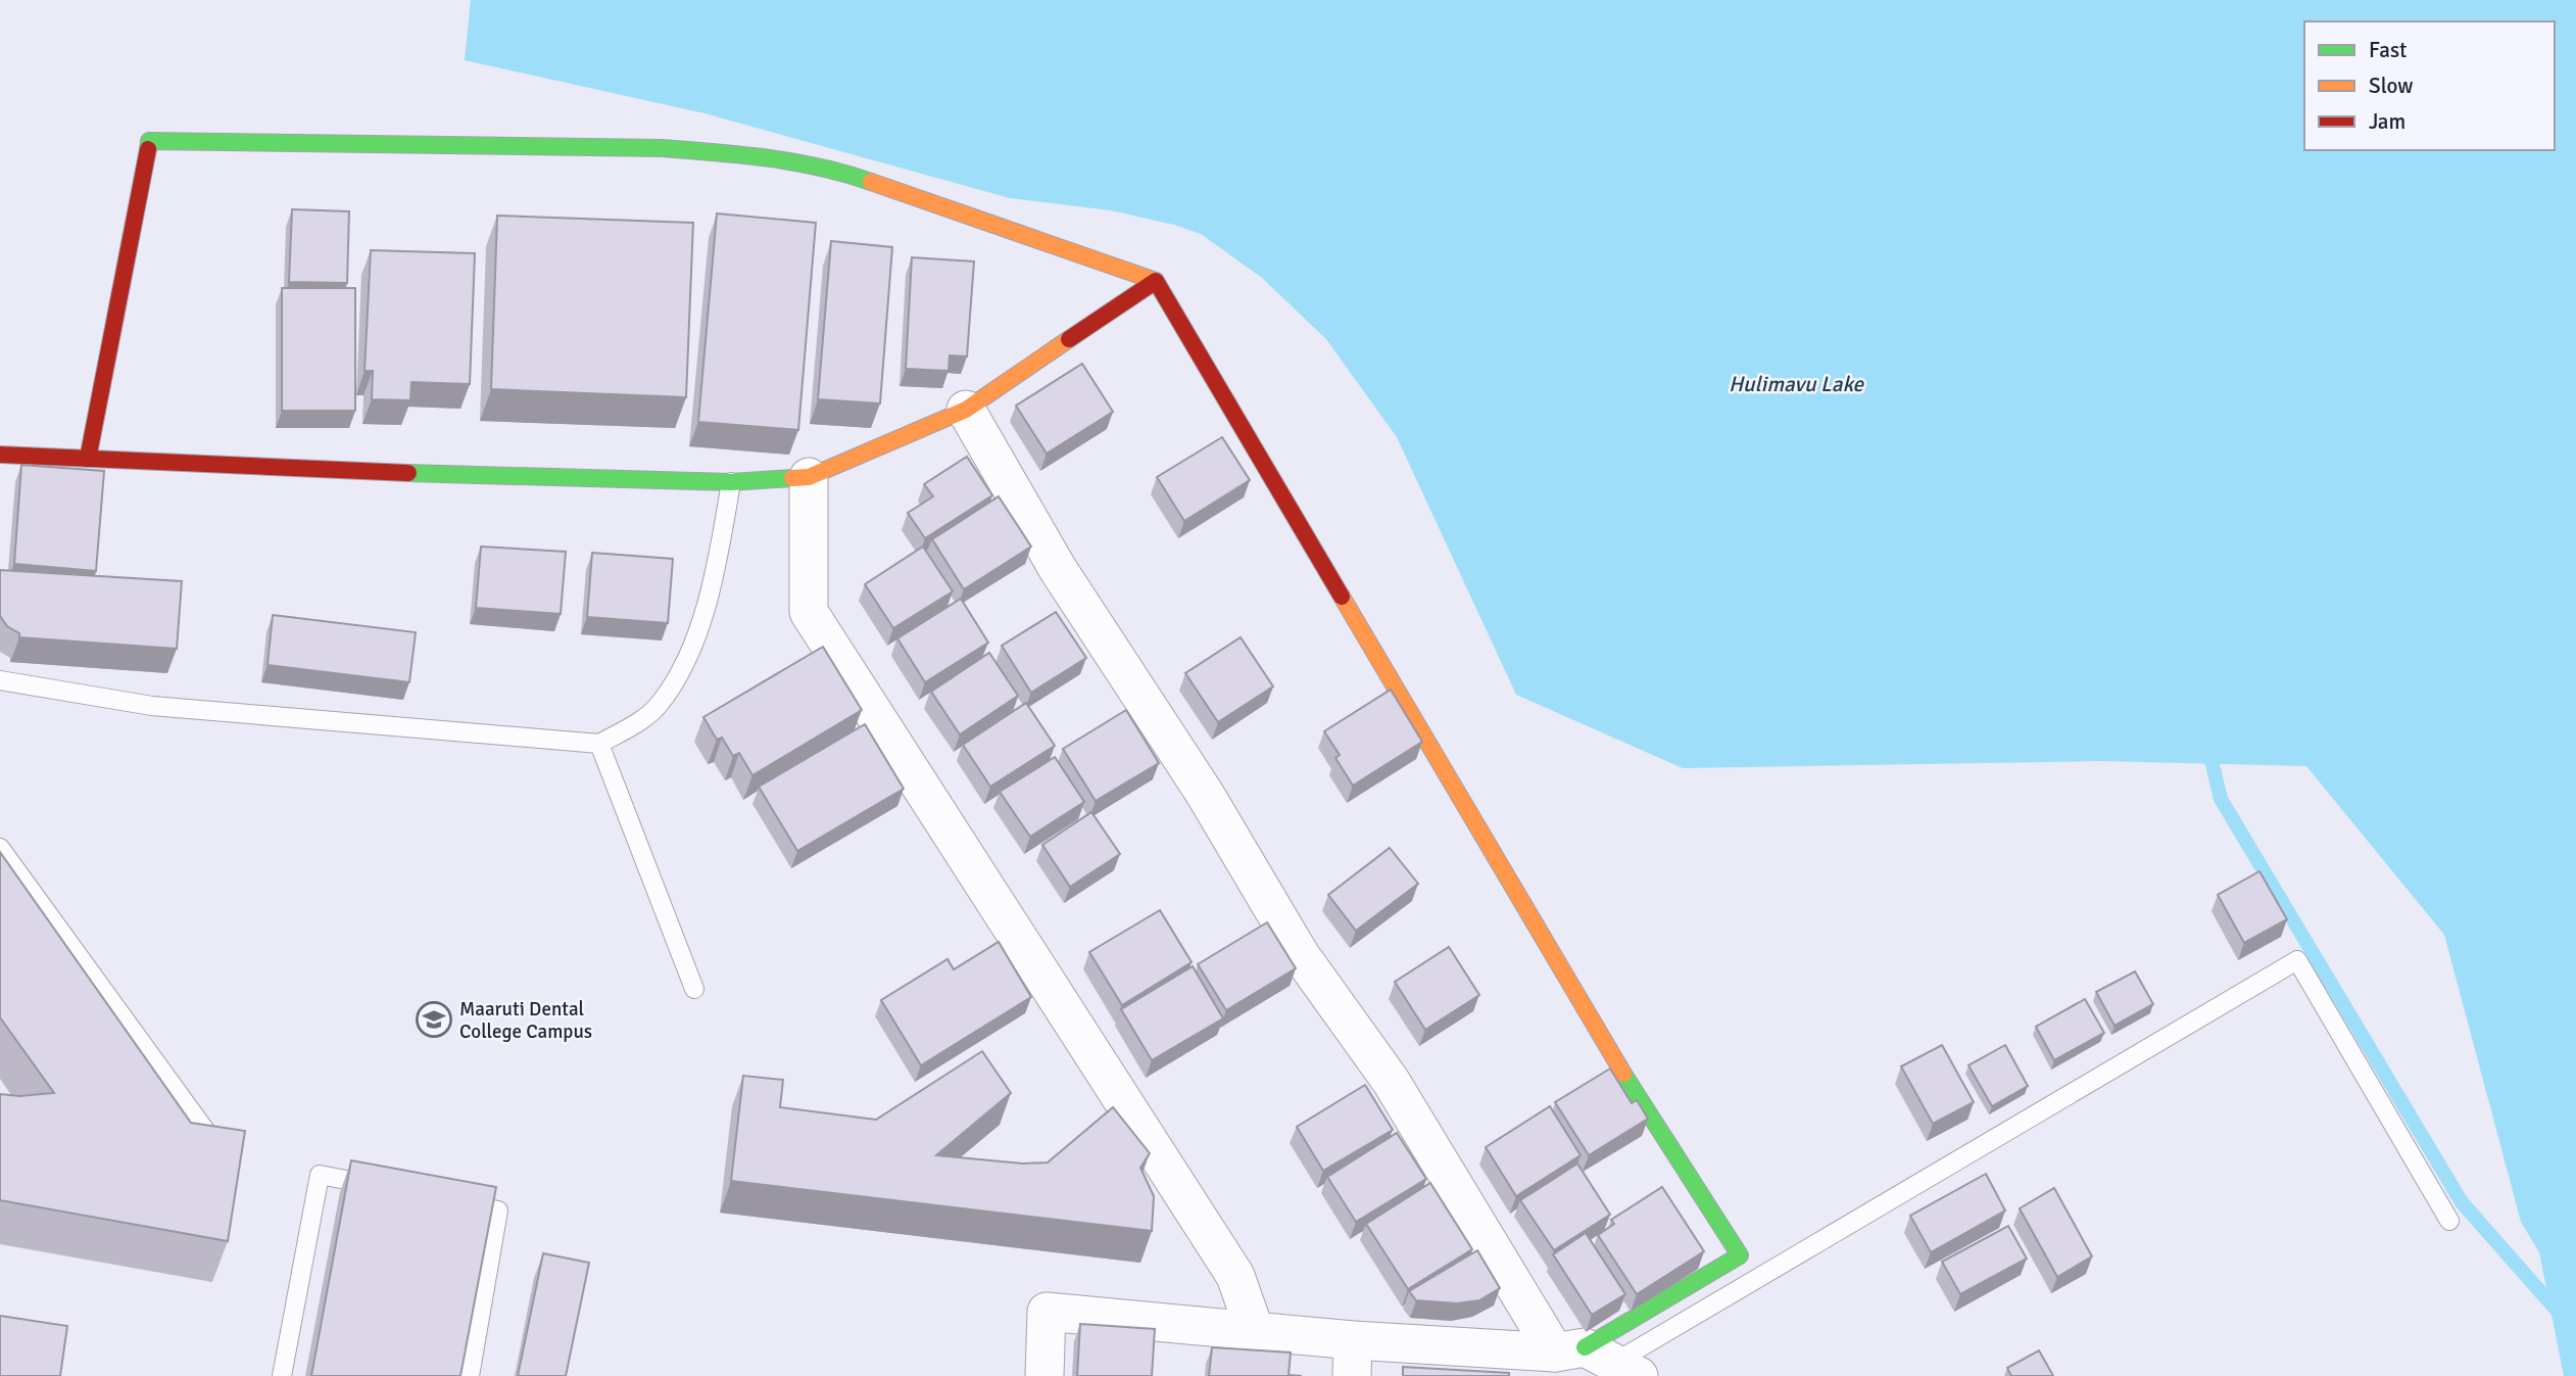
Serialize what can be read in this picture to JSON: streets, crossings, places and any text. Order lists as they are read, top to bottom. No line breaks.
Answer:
{"water":["Hulimavu Lake"],"places":{"school or university":["Maaruti Dental College Campus"]},"legend":["Fast","Slow","Jam"]}
